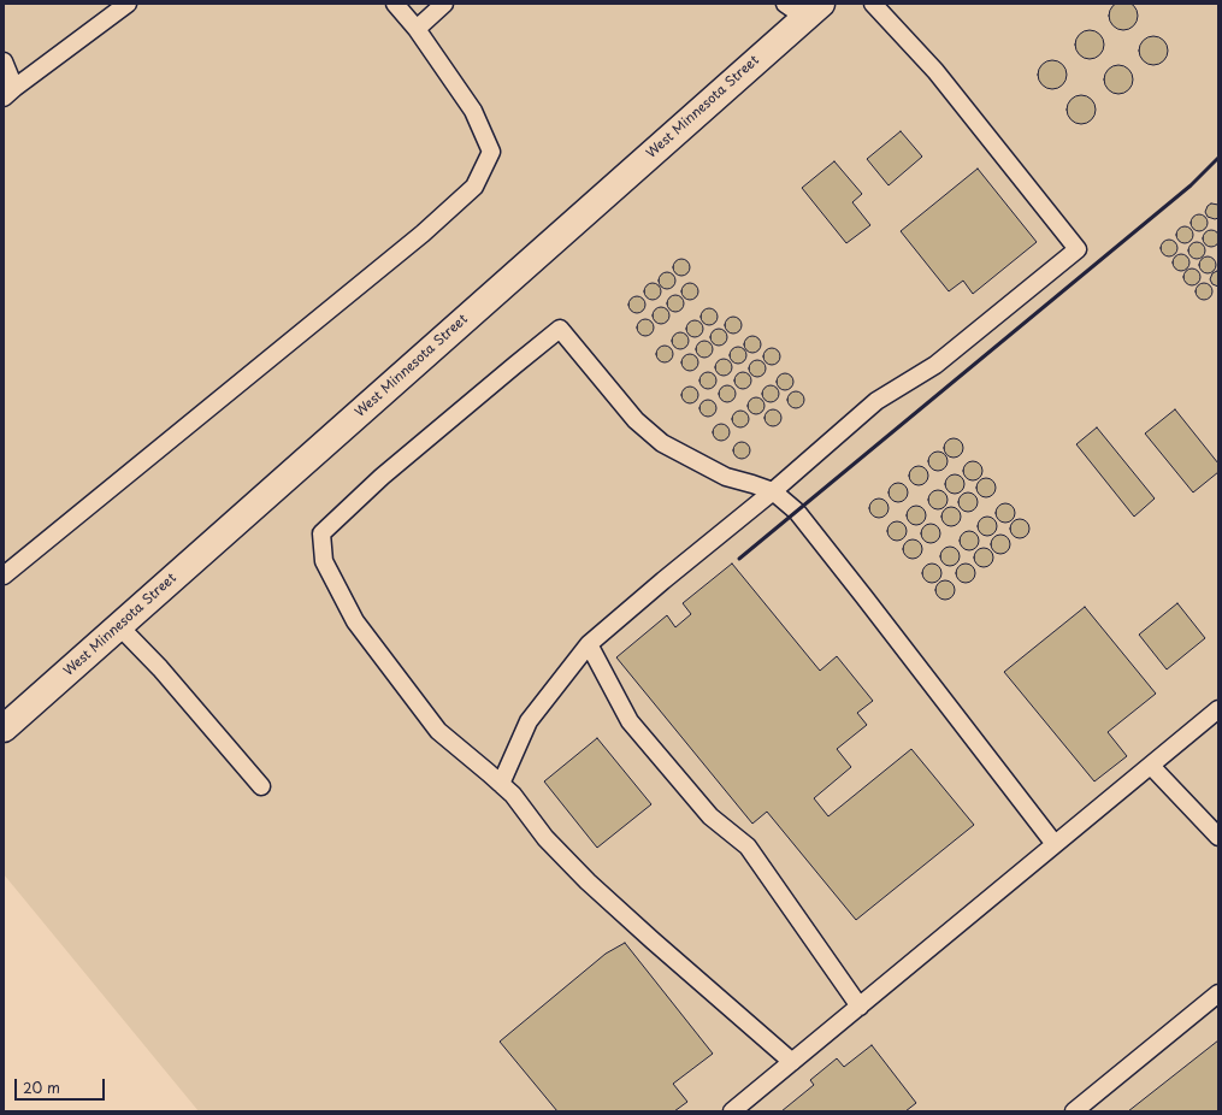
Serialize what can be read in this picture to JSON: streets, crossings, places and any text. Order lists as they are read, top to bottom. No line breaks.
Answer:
{"streets":{"street":["West Minnesota Street"]},"scale_bar":"20 m"}
